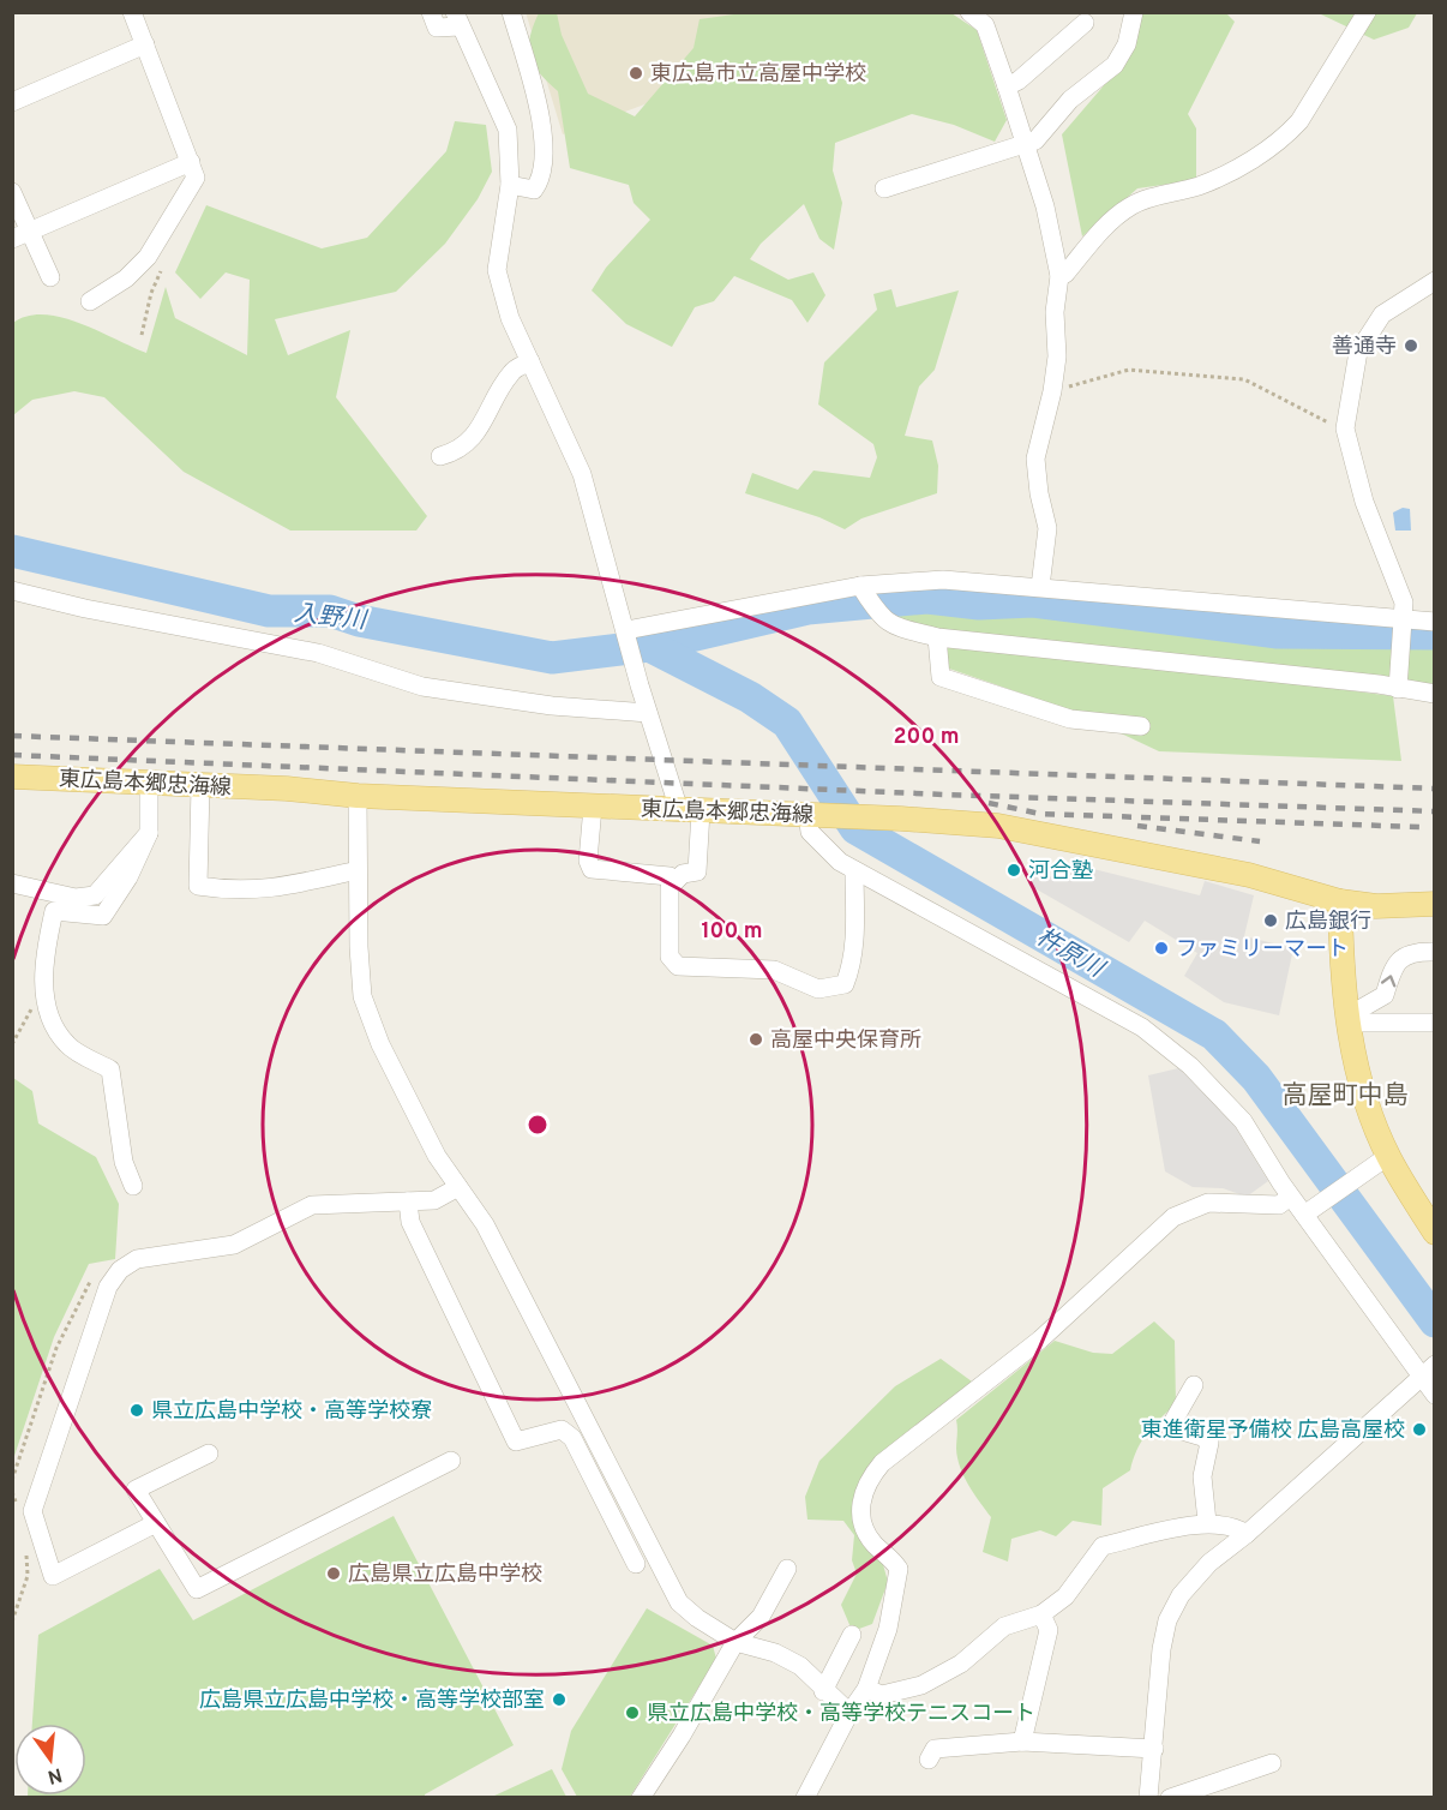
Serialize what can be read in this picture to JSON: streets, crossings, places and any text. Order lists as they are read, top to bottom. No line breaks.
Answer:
{"streets":{"main road":["東広島本郷忠海線"]},"districts":["高屋町中島"],"water":["入野川","杵原川"],"places":["東広島市立高屋中学校","善通寺","河合塾","広島銀行","ファミリーマート","高屋中央保育所","県立広島中学校・高等学校寮","東進衛星予備校 広島高屋校","広島県立広島中学校","広島県立広島中学校・高等学校部室","県立広島中学校・高等学校テニスコート"],"north":"bottom","rings":["200 m","100 m"]}
